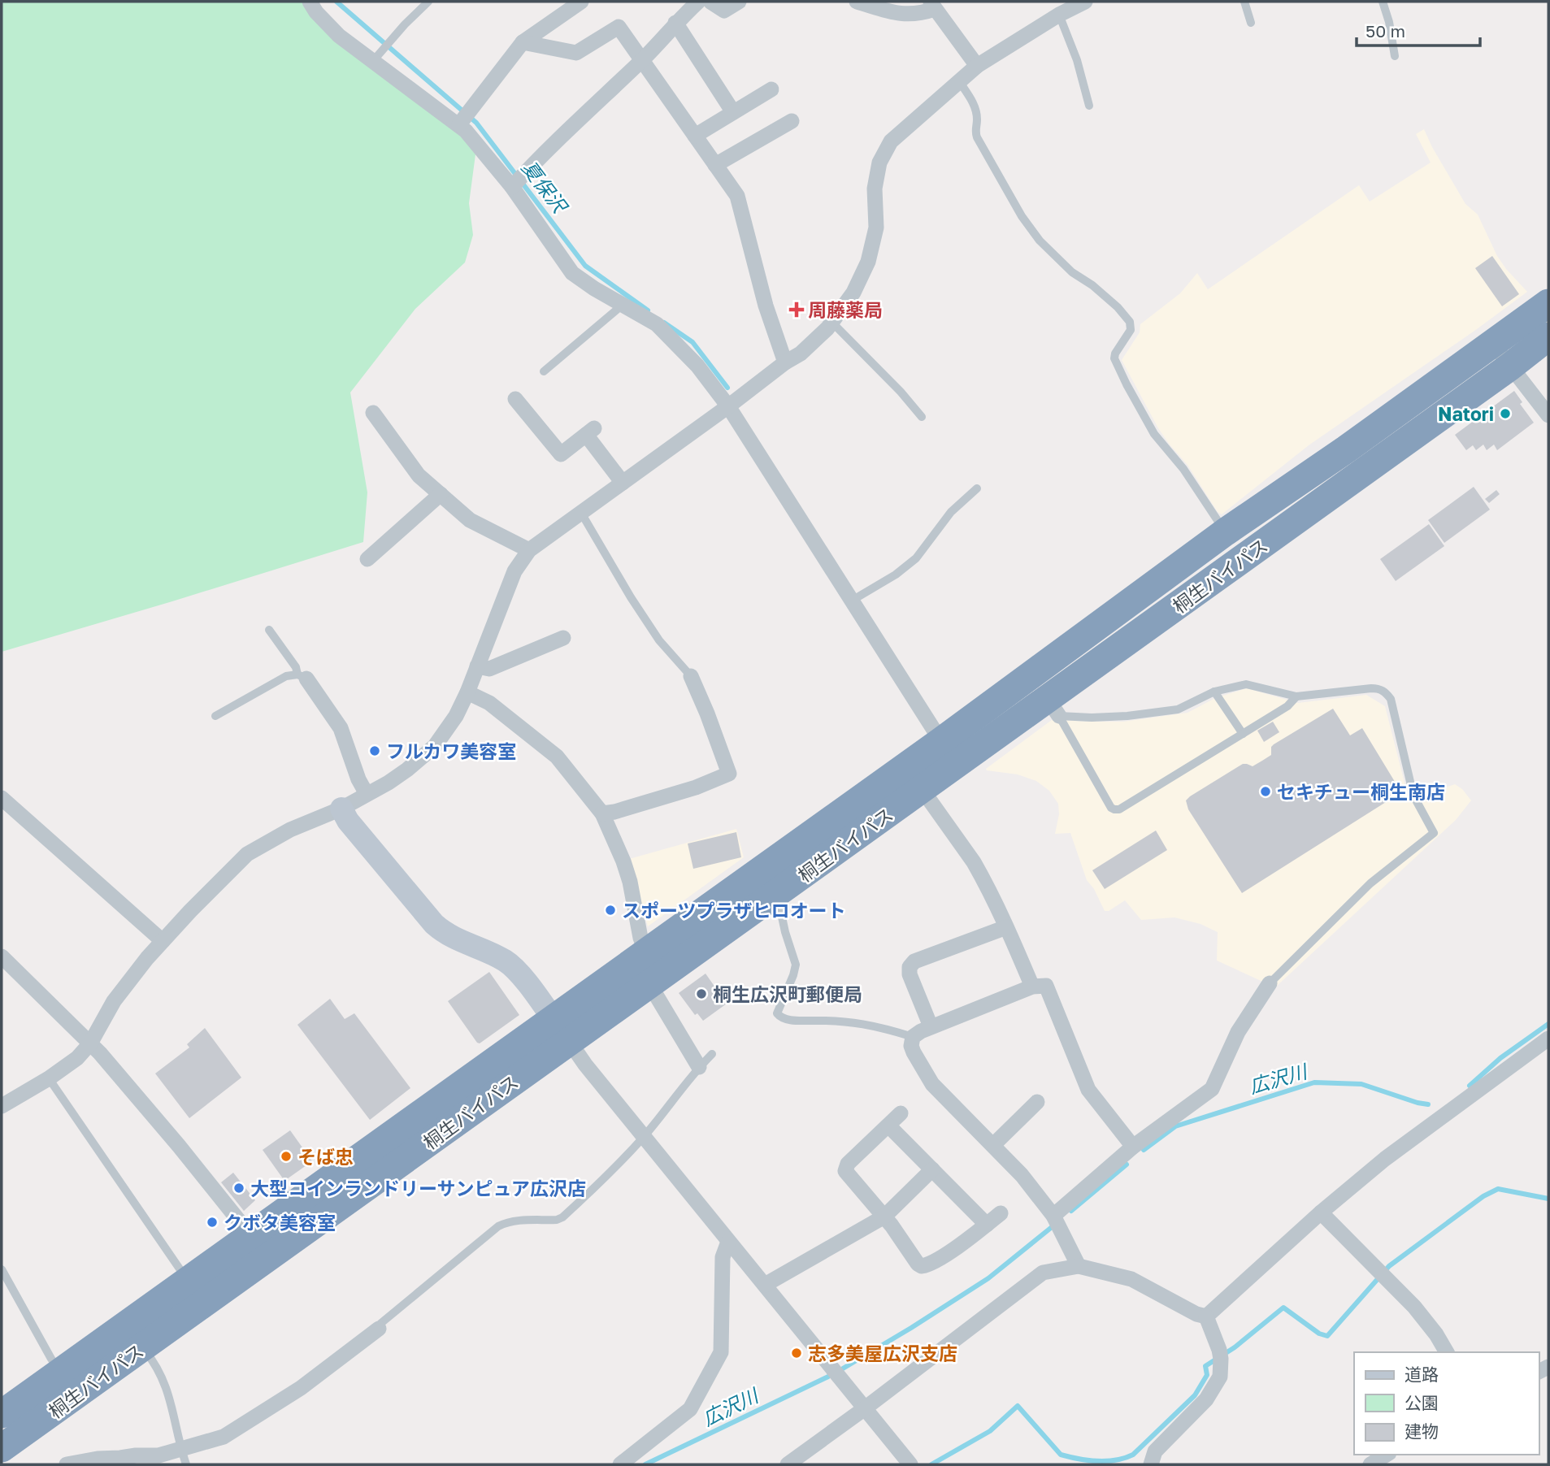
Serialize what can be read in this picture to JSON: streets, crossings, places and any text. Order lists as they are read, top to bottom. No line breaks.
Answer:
{"streets":{"highway":["桐生バイパス"]},"water":["夏保沢","広沢川"],"places":{"health":["周藤薬局"],"other":["Natori","フルカワ美容室","セキチュー桐生南店","スポーツプラザヒロオート","桐生広沢町郵便局","そば忠","大型コインランドリーサンピュア広沢店","クボタ美容室","志多美屋広沢支店"]},"legend":["道路","公園","建物"],"scale_bar":"50 m"}
